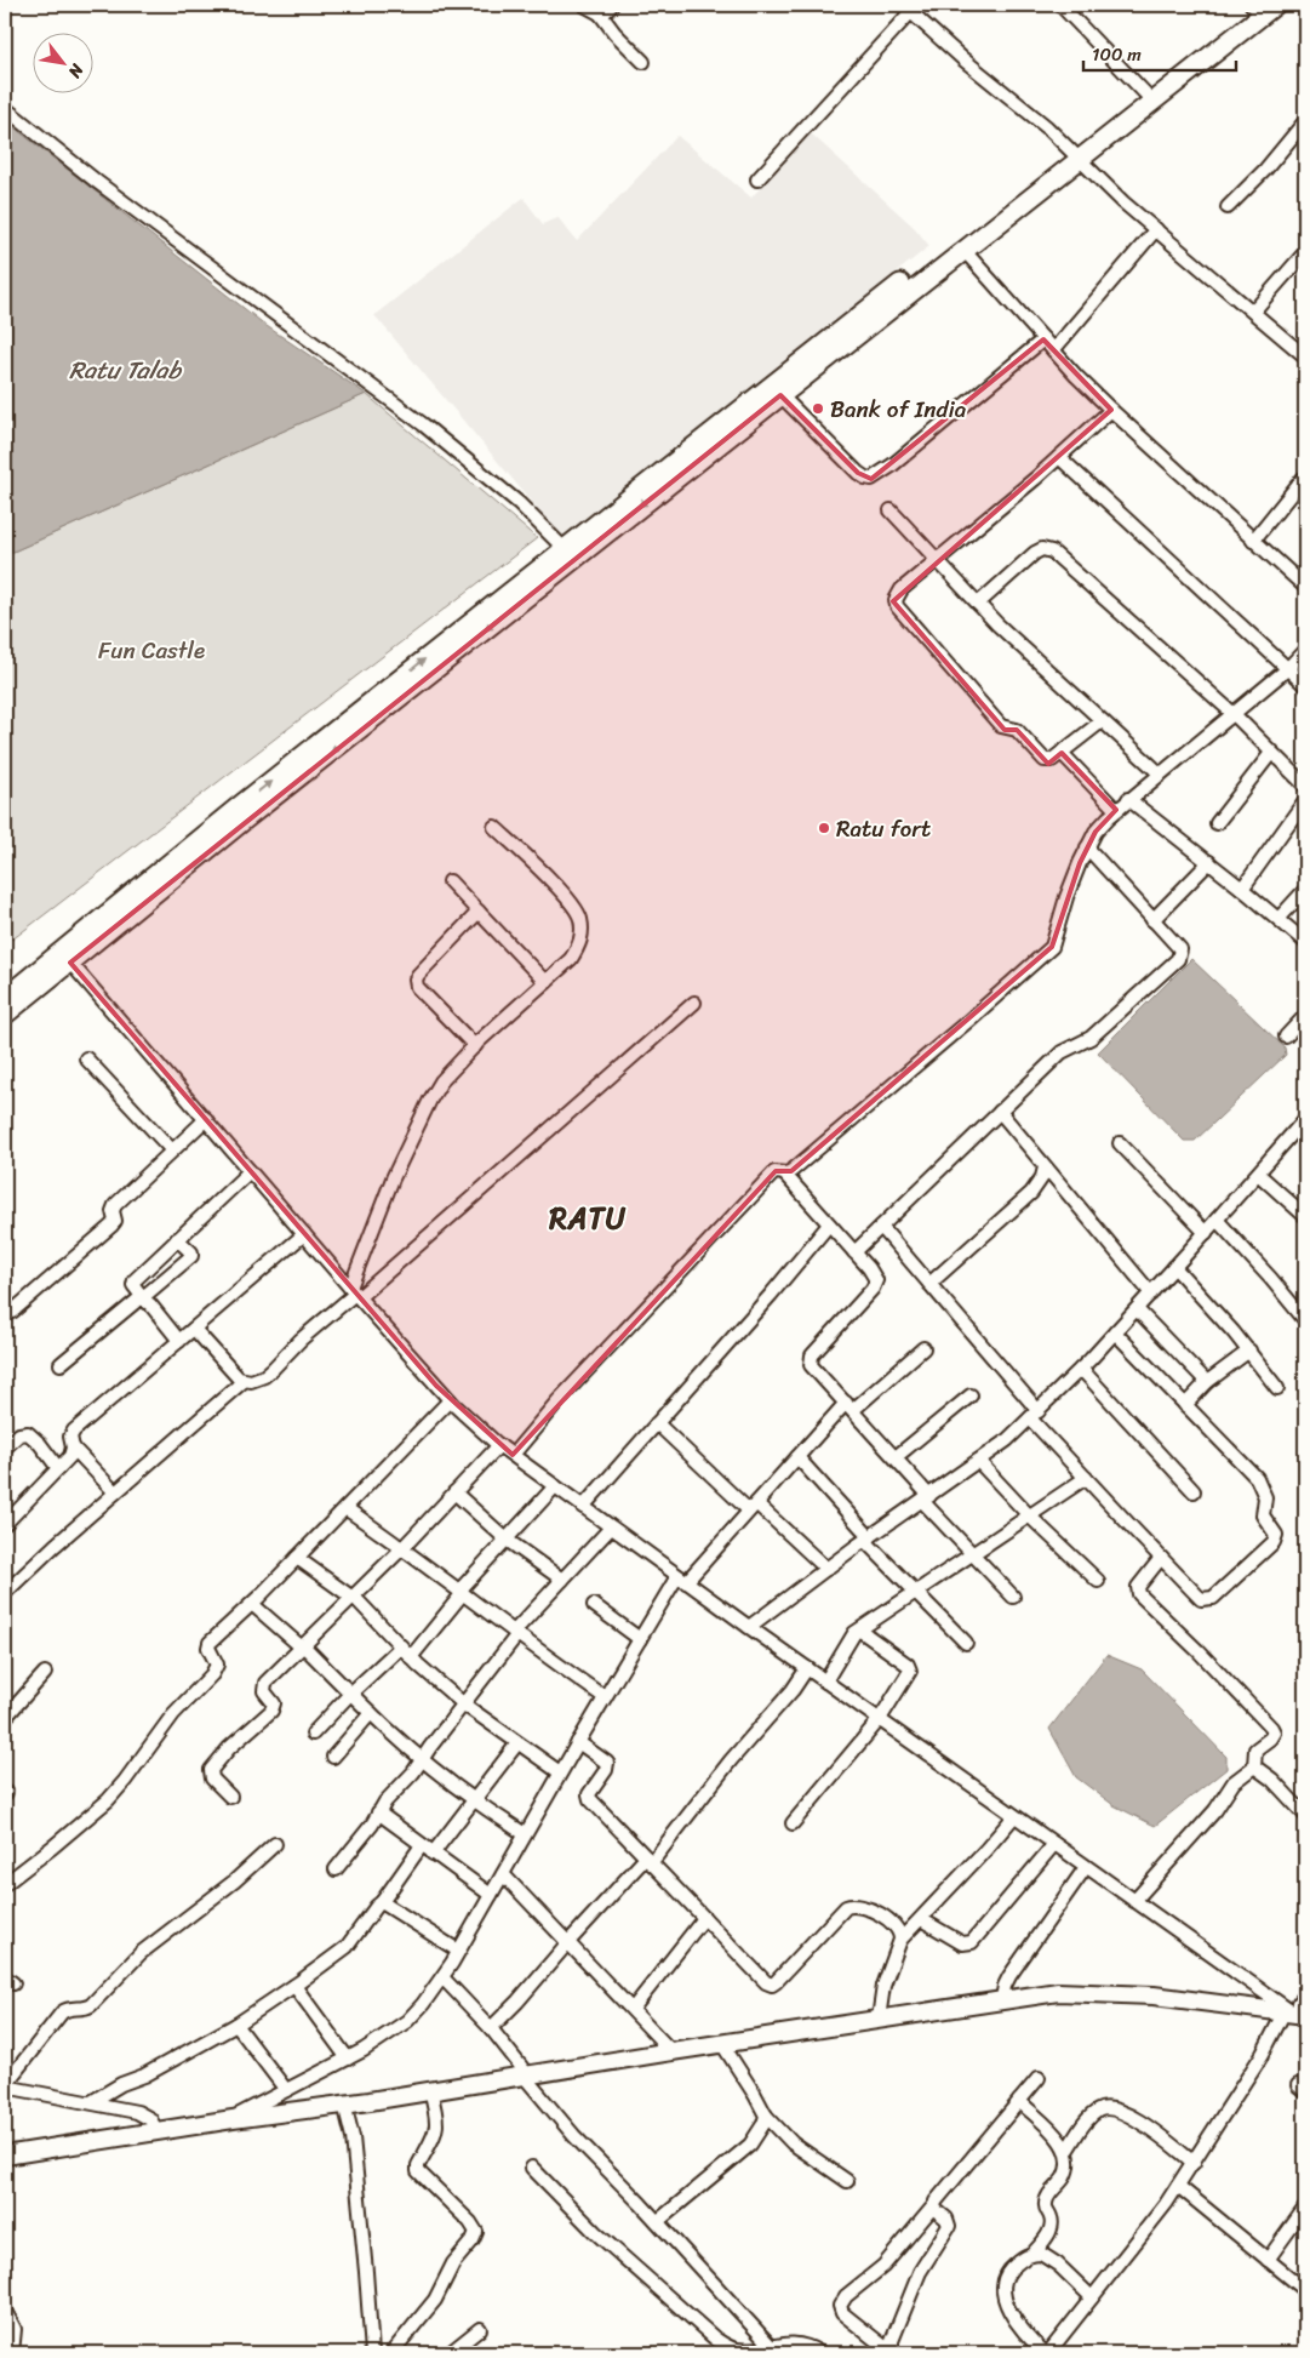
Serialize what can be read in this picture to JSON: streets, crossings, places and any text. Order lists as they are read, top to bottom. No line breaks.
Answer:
{"districts":["RATU"],"water":["Ratu Talab"],"parks":["Fun Castle"],"places":["Bank of India","Ratu fort"],"scale_bar":"100 m","north":"bottom right"}
